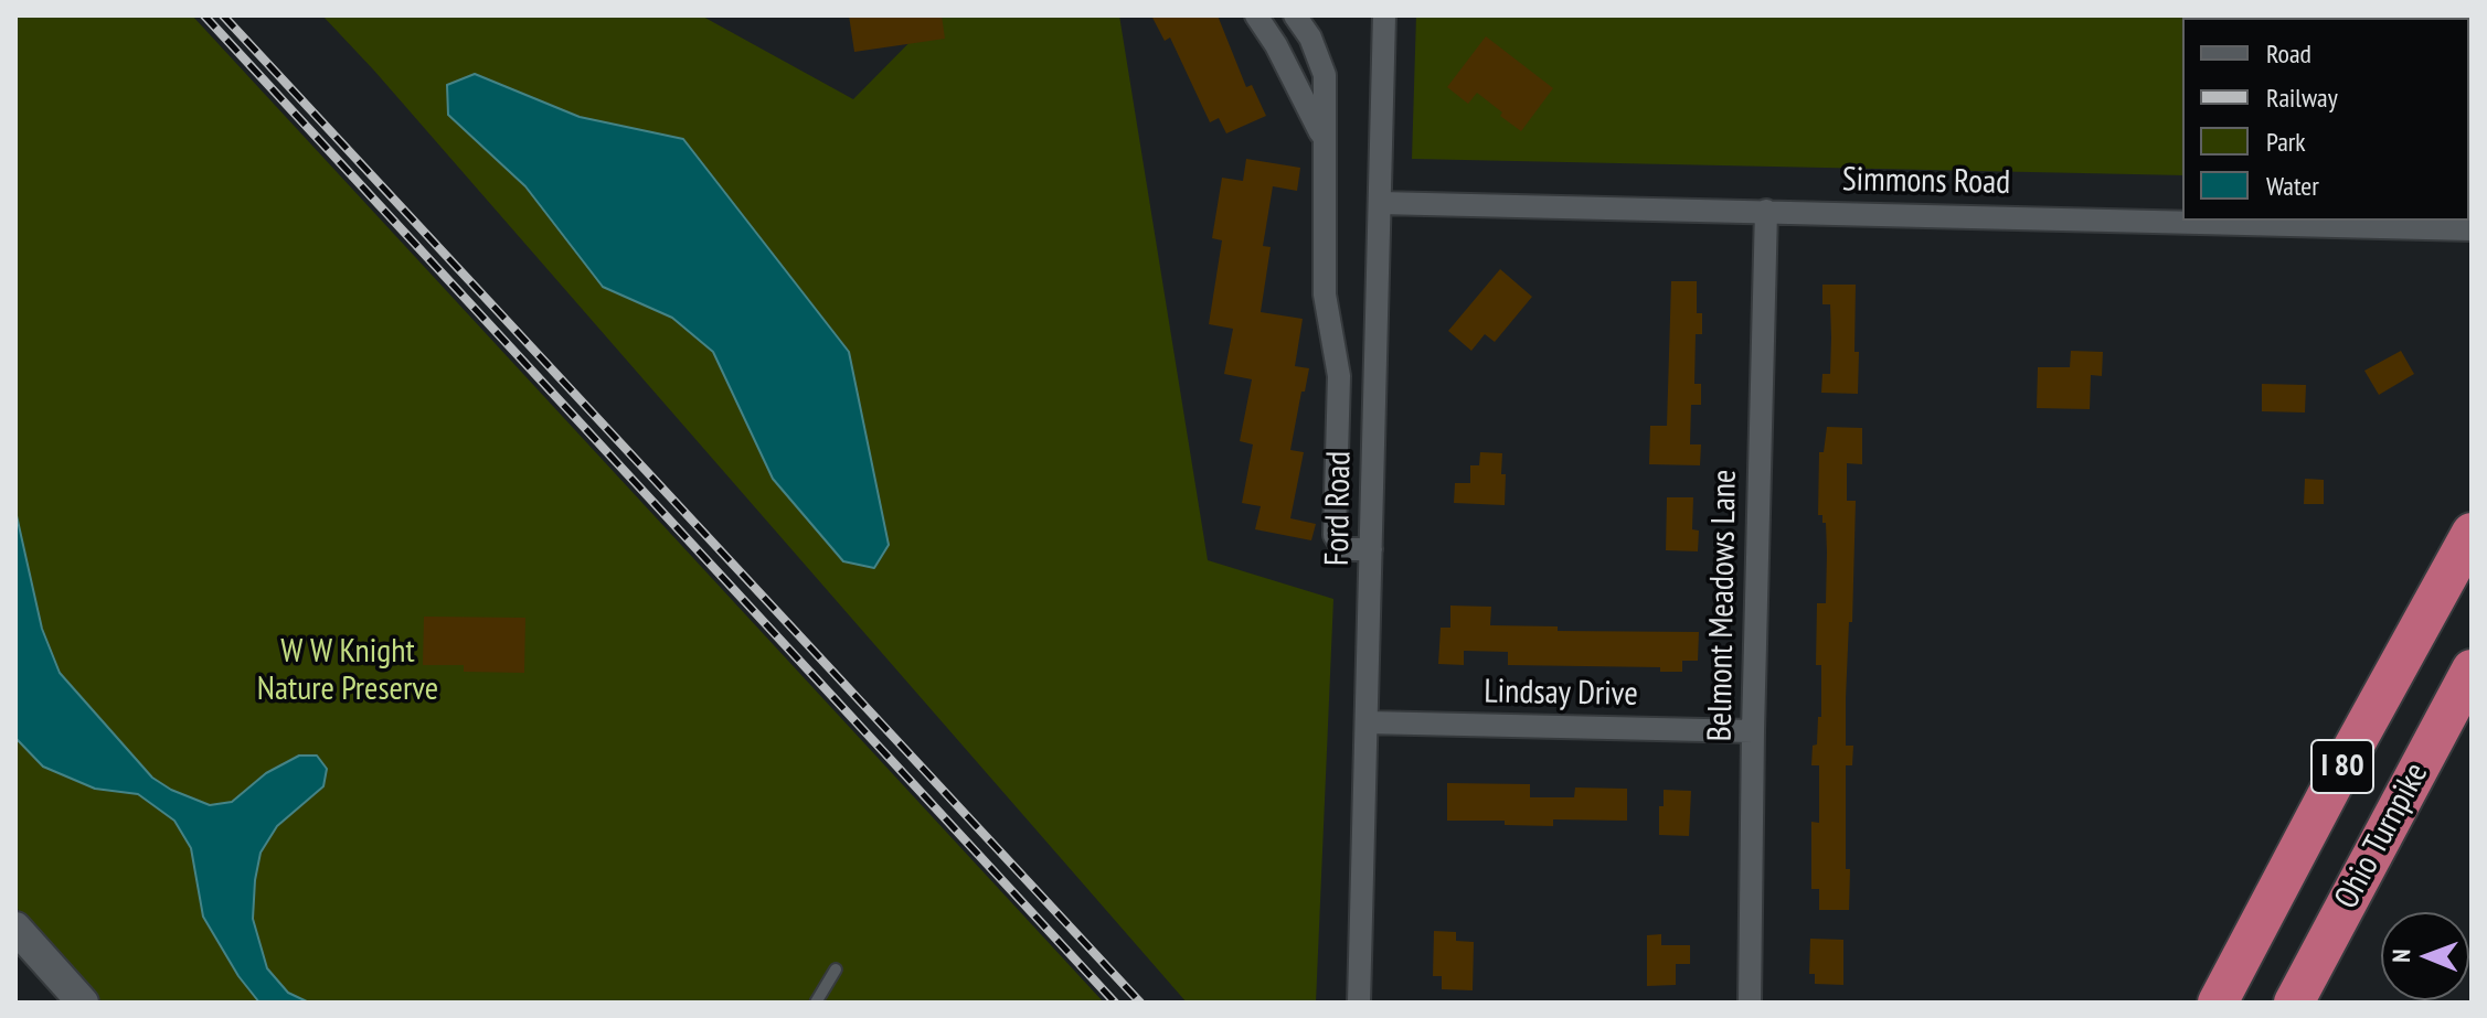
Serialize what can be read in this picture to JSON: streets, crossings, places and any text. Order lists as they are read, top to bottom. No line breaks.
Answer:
{"streets":{"highway":["I 80","Ohio Turnpike"],"street":["Simmons Road","Ford Road","Belmont Meadows Lane","Lindsay Drive"]},"crossings":[["Simmons Road","Ford Road"],["Simmons Road","Belmont Meadows Lane"],["Ford Road","Lindsay Drive"],["Belmont Meadows Lane","Lindsay Drive"]],"parks":["W W Knight Nature Preserve"],"legend":["Road","Railway","Park","Water"],"north":"left"}
